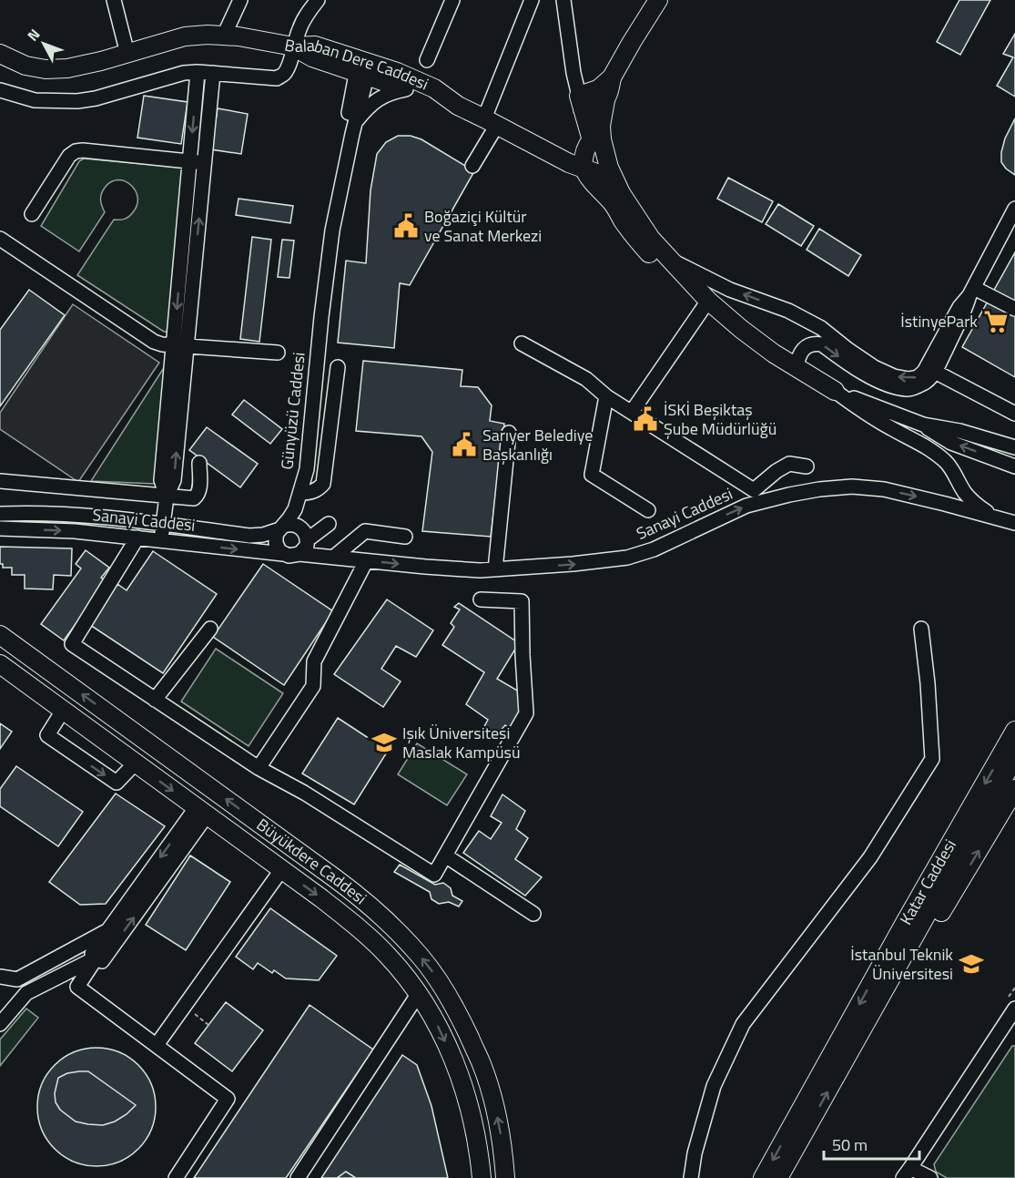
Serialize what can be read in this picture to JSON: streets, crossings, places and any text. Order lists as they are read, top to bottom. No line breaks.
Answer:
{"streets":{"main road":["Balaban Dere Caddesi","Büyükdere Caddesi","Katar Caddesi"],"street":["Günyüzü Caddesi","Sanayi Caddesi"]},"crossings":[["Balaban Dere Caddesi","Günyüzü Caddesi"]],"places":{"public building":["Boğaziçi Kültür ve Sanat Merkezi","İSKİ Beşiktaş Şube Müdürlüğü","Sarıyer Belediye Başkanlığı"],"supermarket":["İstinyePark"],"school or university":["Işık Üniversitesi Maslak Kampüsü","İstanbul Teknik Üniversitesi"]},"scale_bar":"50 m","north":"top left"}
